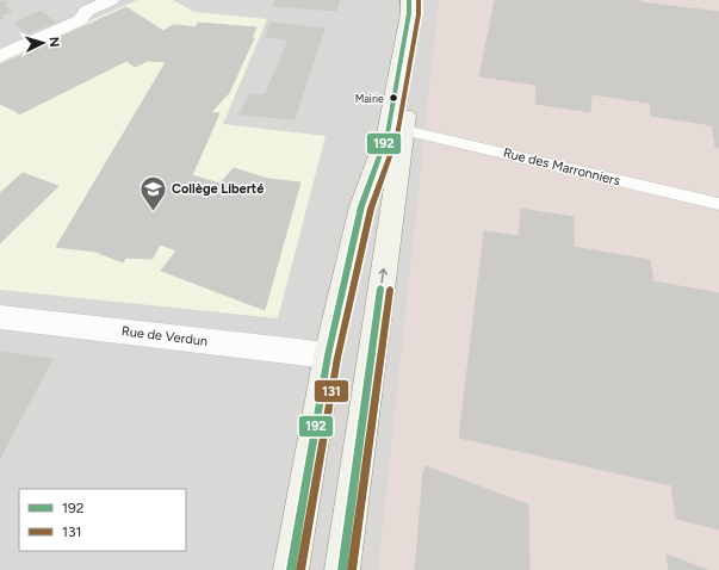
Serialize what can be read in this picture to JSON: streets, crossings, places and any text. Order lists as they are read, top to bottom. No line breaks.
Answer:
{"streets":{"street":["Rue de Verdun"],"lane":["Rue des Marronniers"]},"places":{"other":["Mairie"],"school or university":["Collège Liberté"]},"lines":["transit line 192","transit line 131"],"legend":["192","131"],"north":"right"}
